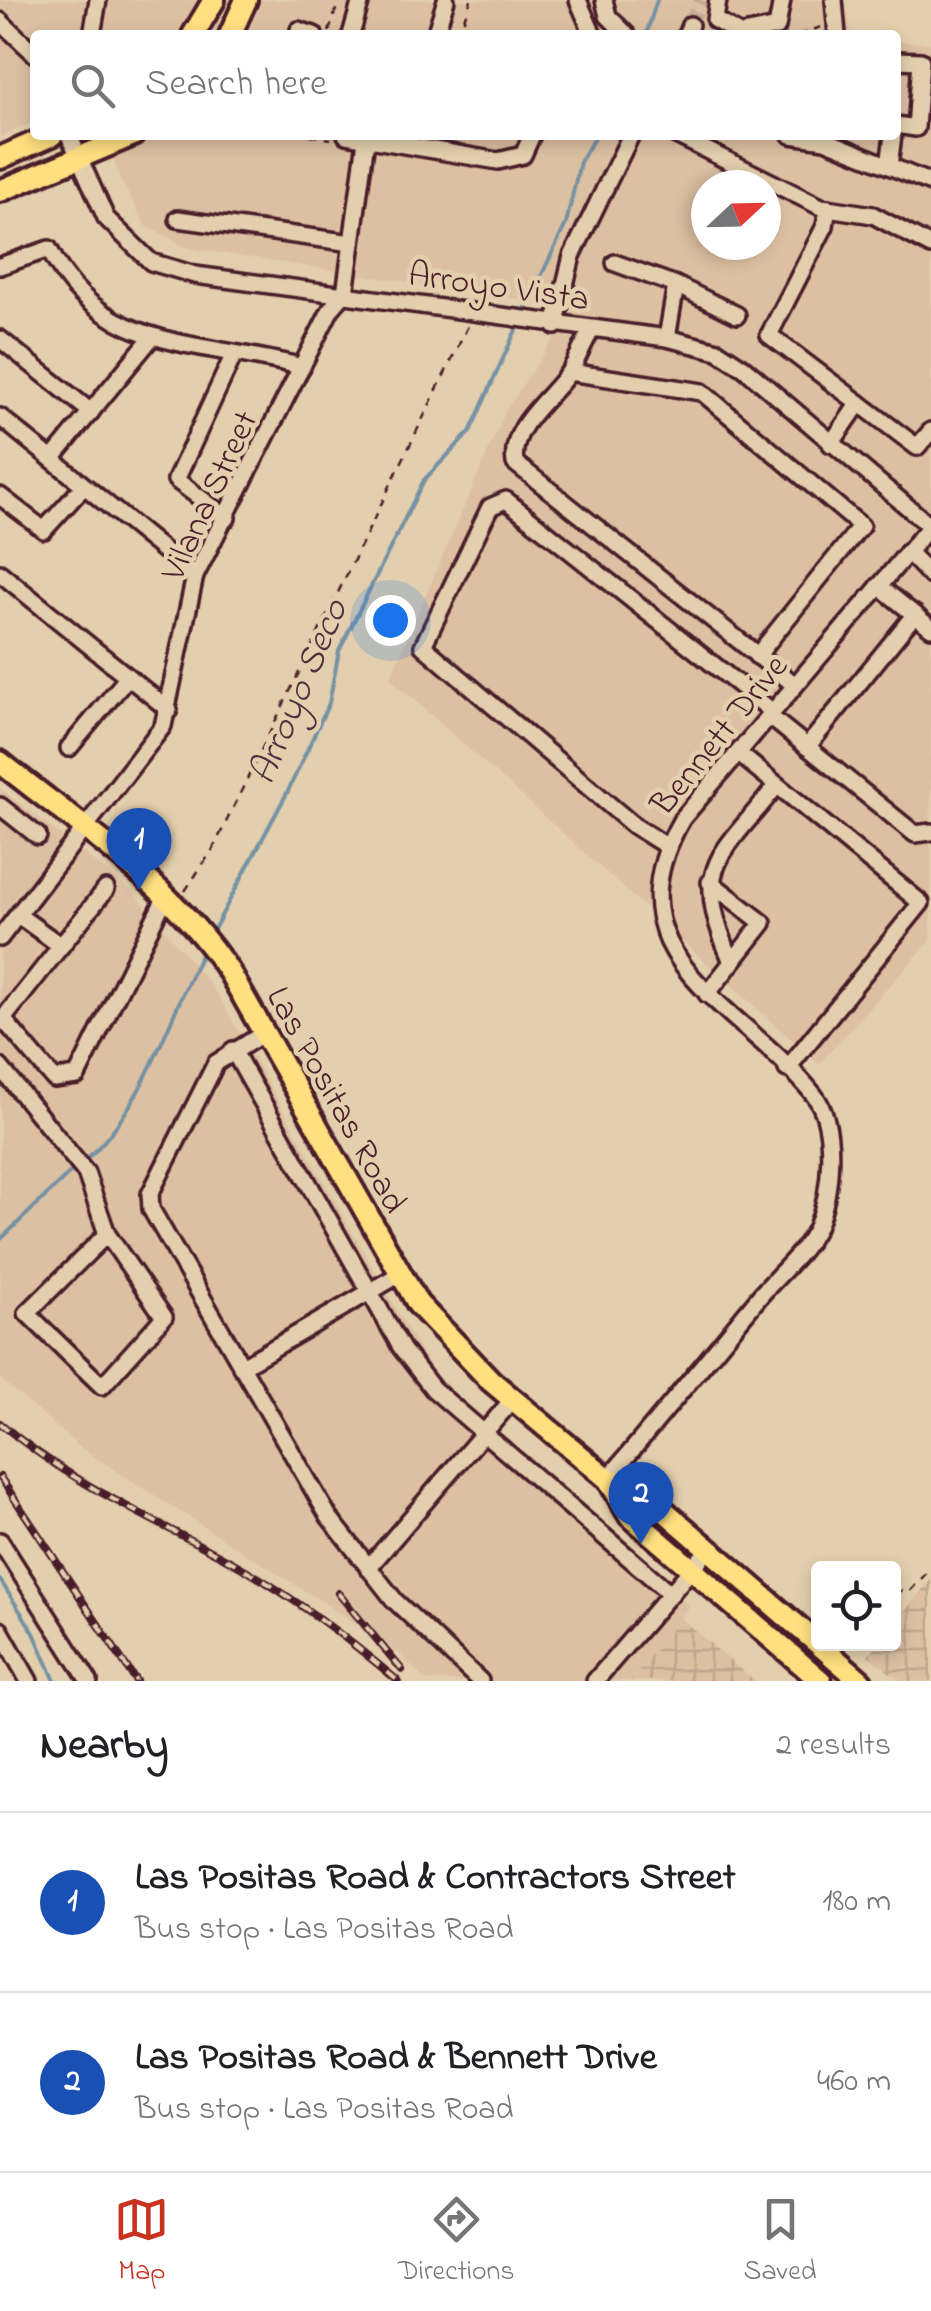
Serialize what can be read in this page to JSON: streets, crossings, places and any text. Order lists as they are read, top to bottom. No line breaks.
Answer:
{"streets":{"main road":["Las Positas Road"],"street":["Arroyo Vista","Vilana Street","Bennett Drive"]},"crossings":[["Arroyo Vista","Vilana Street"],["Arroyo Vista","Bennett Drive"],["Vilana Street","Las Positas Road"],["Bennett Drive","Las Positas Road"]],"water":["Arroyo Seco"],"north":"right","page":{"search":"Search here","pins":["1","2"],"heading":["Nearby","2 results"],"list":[{"mark":"1","name":"Las Positas Road & Contractors Street","note":"Bus stop · Las Positas Road","value":"180 m"},{"mark":"2","name":"Las Positas Road & Bennett Drive","note":"Bus stop · Las Positas Road","value":"460 m"}],"nav":["Map","Directions","Saved"]}}
